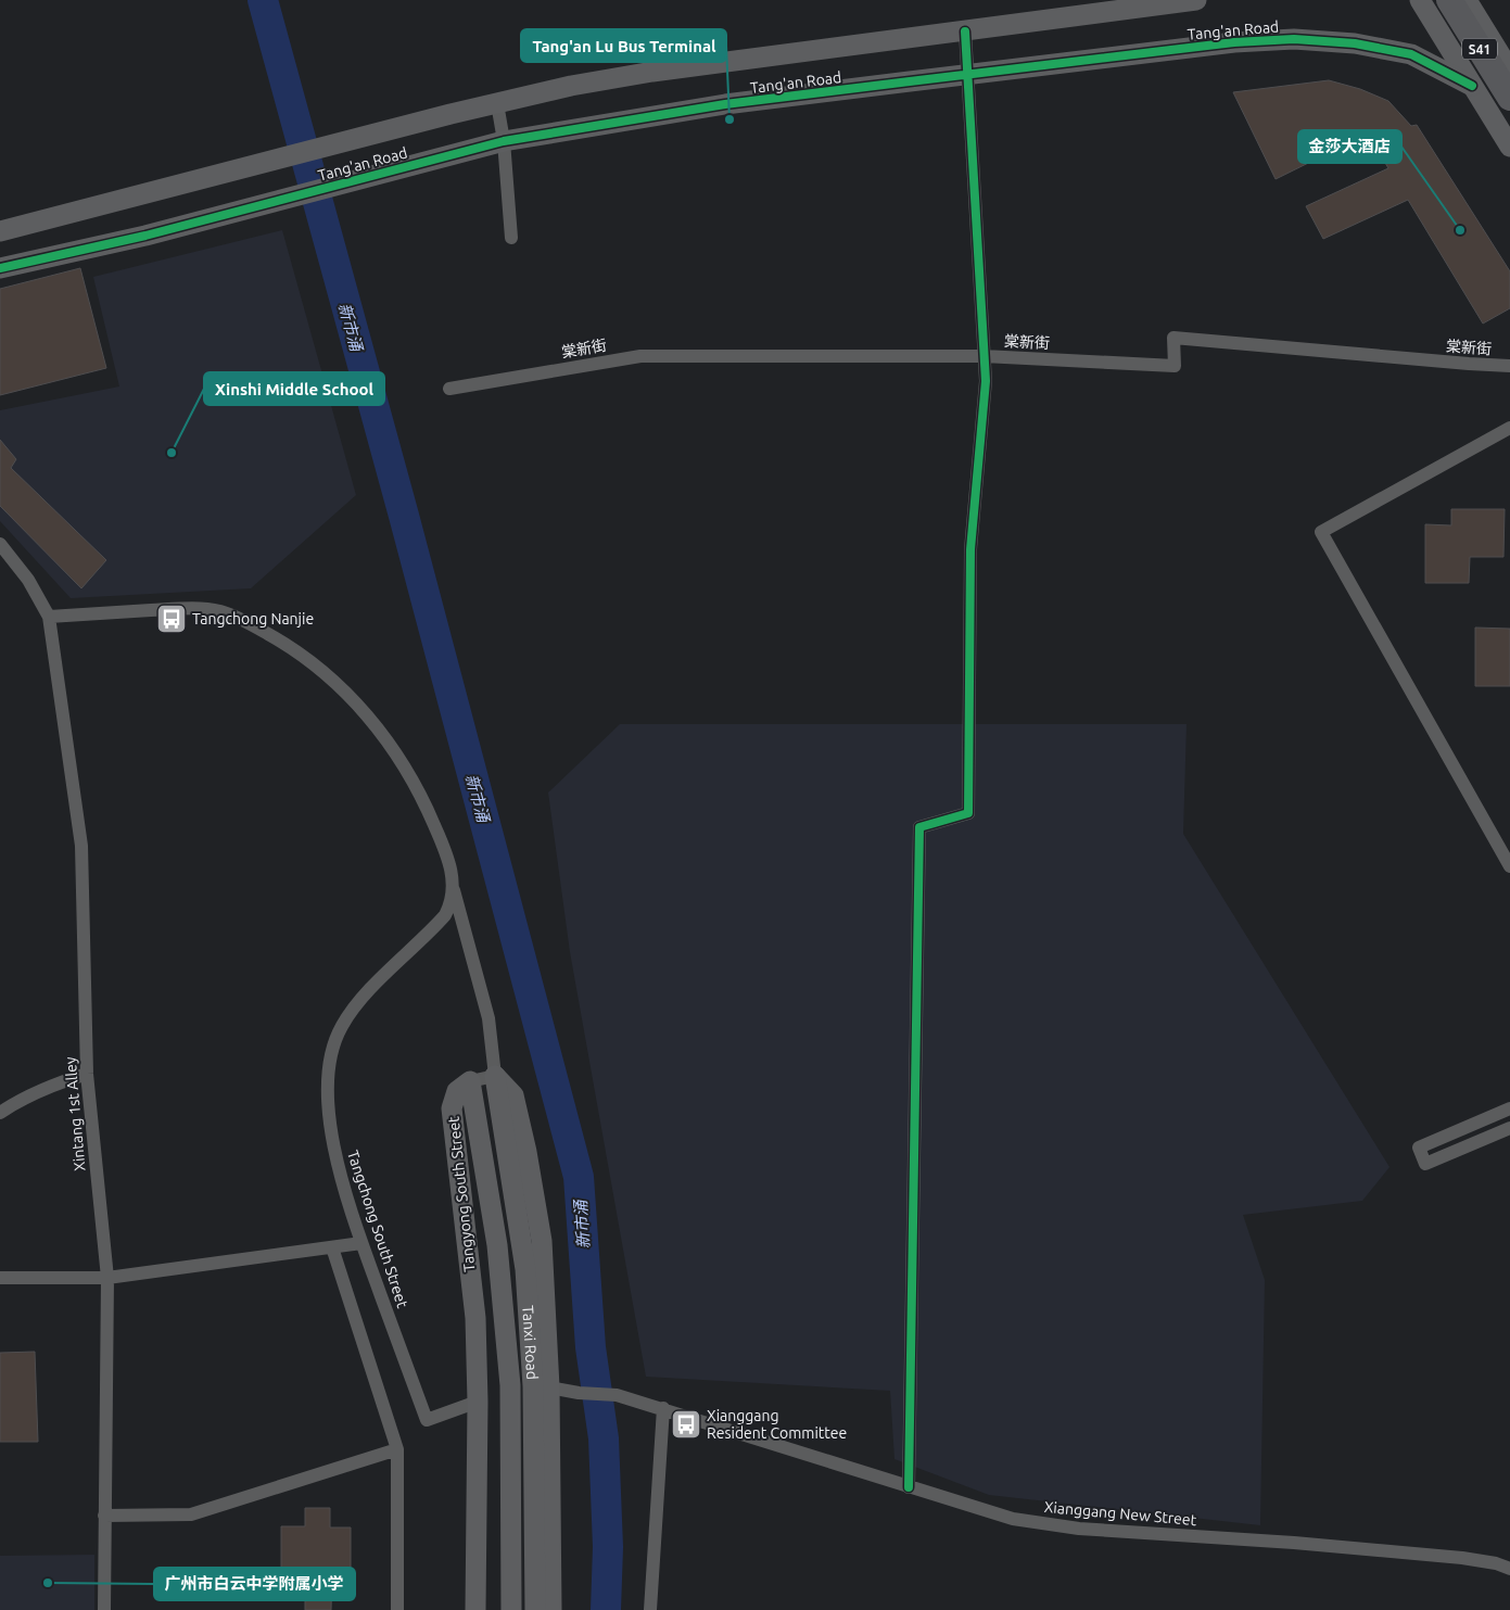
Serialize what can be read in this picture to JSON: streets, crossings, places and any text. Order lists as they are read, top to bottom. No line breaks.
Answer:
{"streets":{"highway":["S41"],"street":["Tang'an Road","棠新街","Xintang 1st Alley","Tangyong South Street","Tangchong South Street","Tanxi Road","Xianggang New Street"]},"crossings":[["Xintang 1st Alley","Tangchong South Street"],["Tangyong South Street","Tangchong South Street"],["Tangyong South Street","Tanxi Road"]],"water":["新市涌"],"places":{"other":["Tang'an Lu Bus Terminal","金莎大酒店","Xinshi Middle School","广州市白云中学附属小学"],"bus stop":["Tangchong Nanjie","Xianggang Resident Committee"]}}
